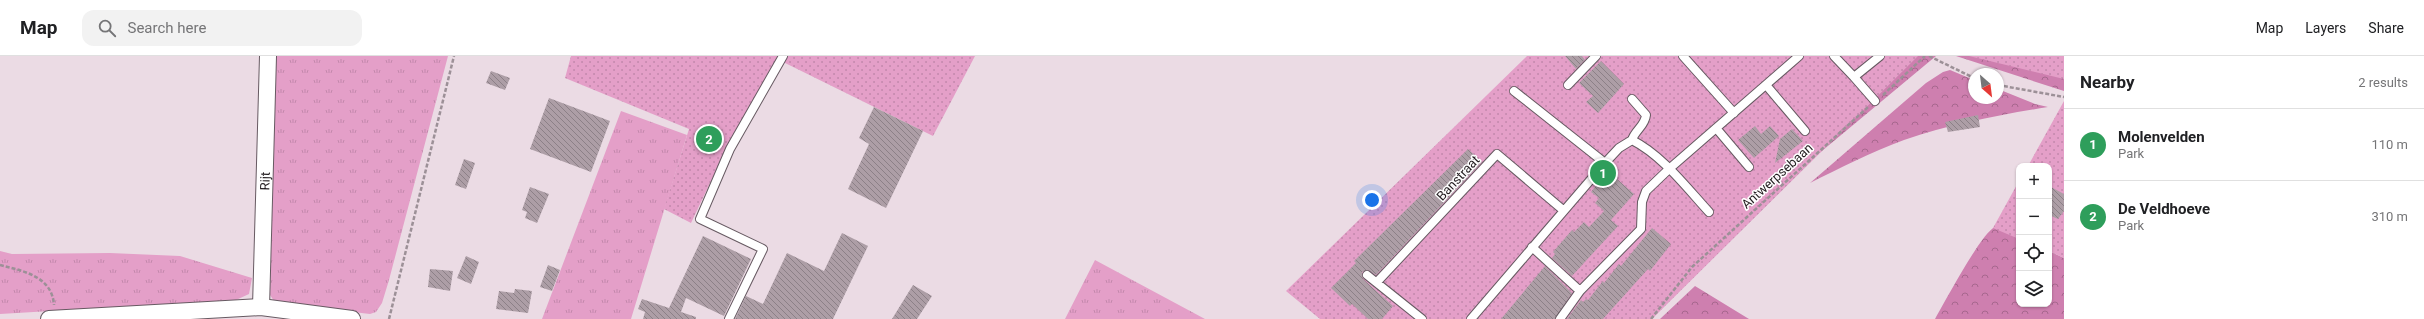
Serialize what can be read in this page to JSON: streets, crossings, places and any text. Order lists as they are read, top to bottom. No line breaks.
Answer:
{"streets":{"street":["Rijt"],"lane":["Banstraat"],"path":["Antwerpsebaan"]},"north":"bottom right","page":{"header":"Map","search":"Search here","nav":["Map","Layers","Share"],"heading":["Nearby","2 results"],"list":[{"mark":"1","name":"Molenvelden","note":"Park","value":"110 m"},{"mark":"2","name":"De Veldhoeve","note":"Park","value":"310 m"}],"pins":["2","1"],"map_buttons":["+","−"]}}
